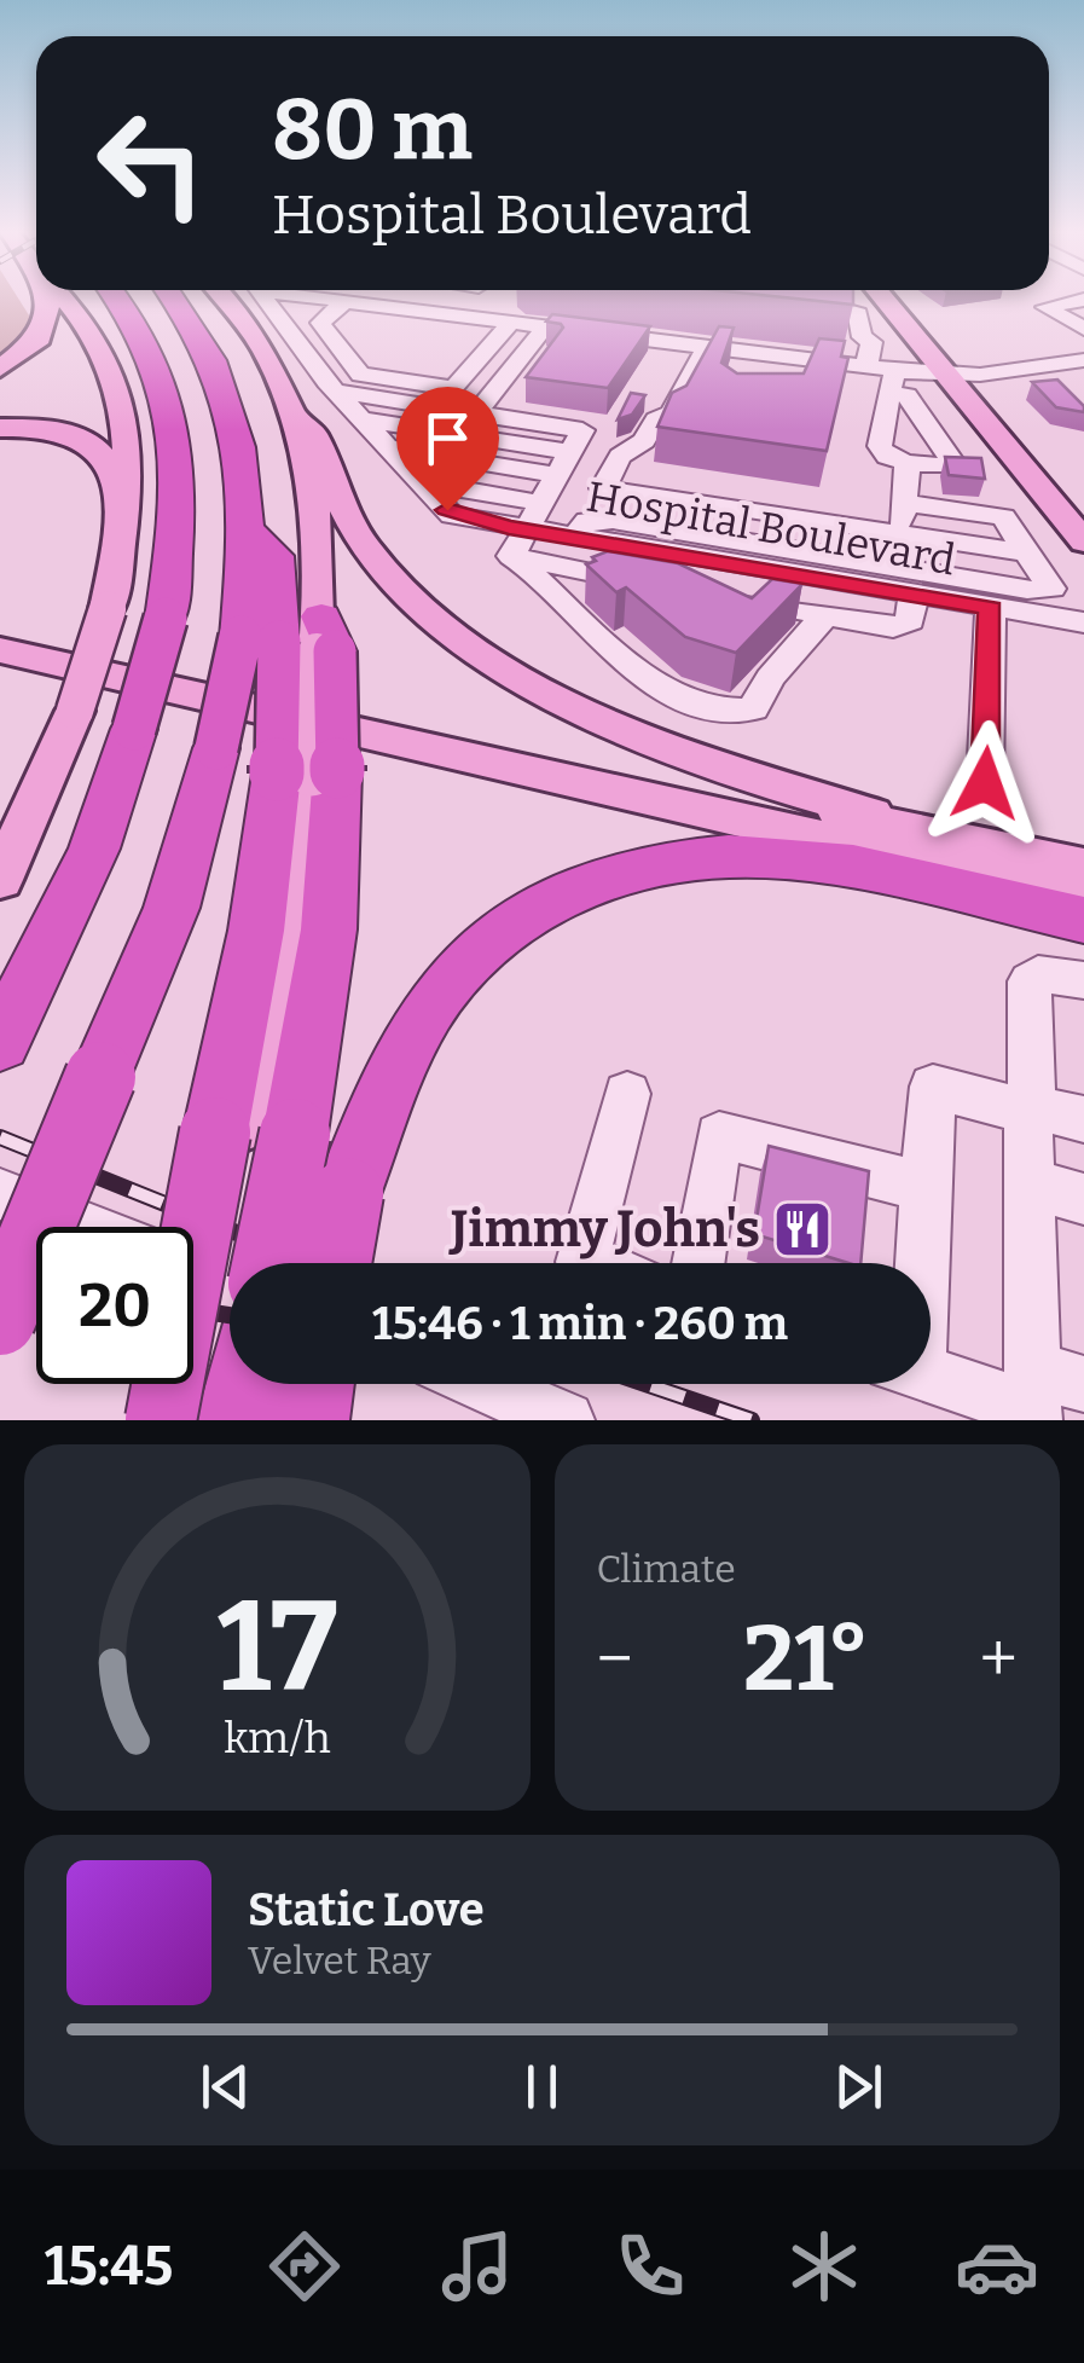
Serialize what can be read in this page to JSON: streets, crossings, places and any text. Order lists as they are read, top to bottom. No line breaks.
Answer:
{"streets":{"street":["Hospital Boulevard"]},"places":{"restaurant":["Jimmy John's"]},"page":{"turn":["80 m","Hospital Boulevard"],"limit":"20","trip":"15:46 · 1 min · 260 m","tile":"Climate","heat":["−","21°","+"],"song":["Static Love","Velvet Ray"],"tabs":"15:45","gauge":["17","km/h"]}}
